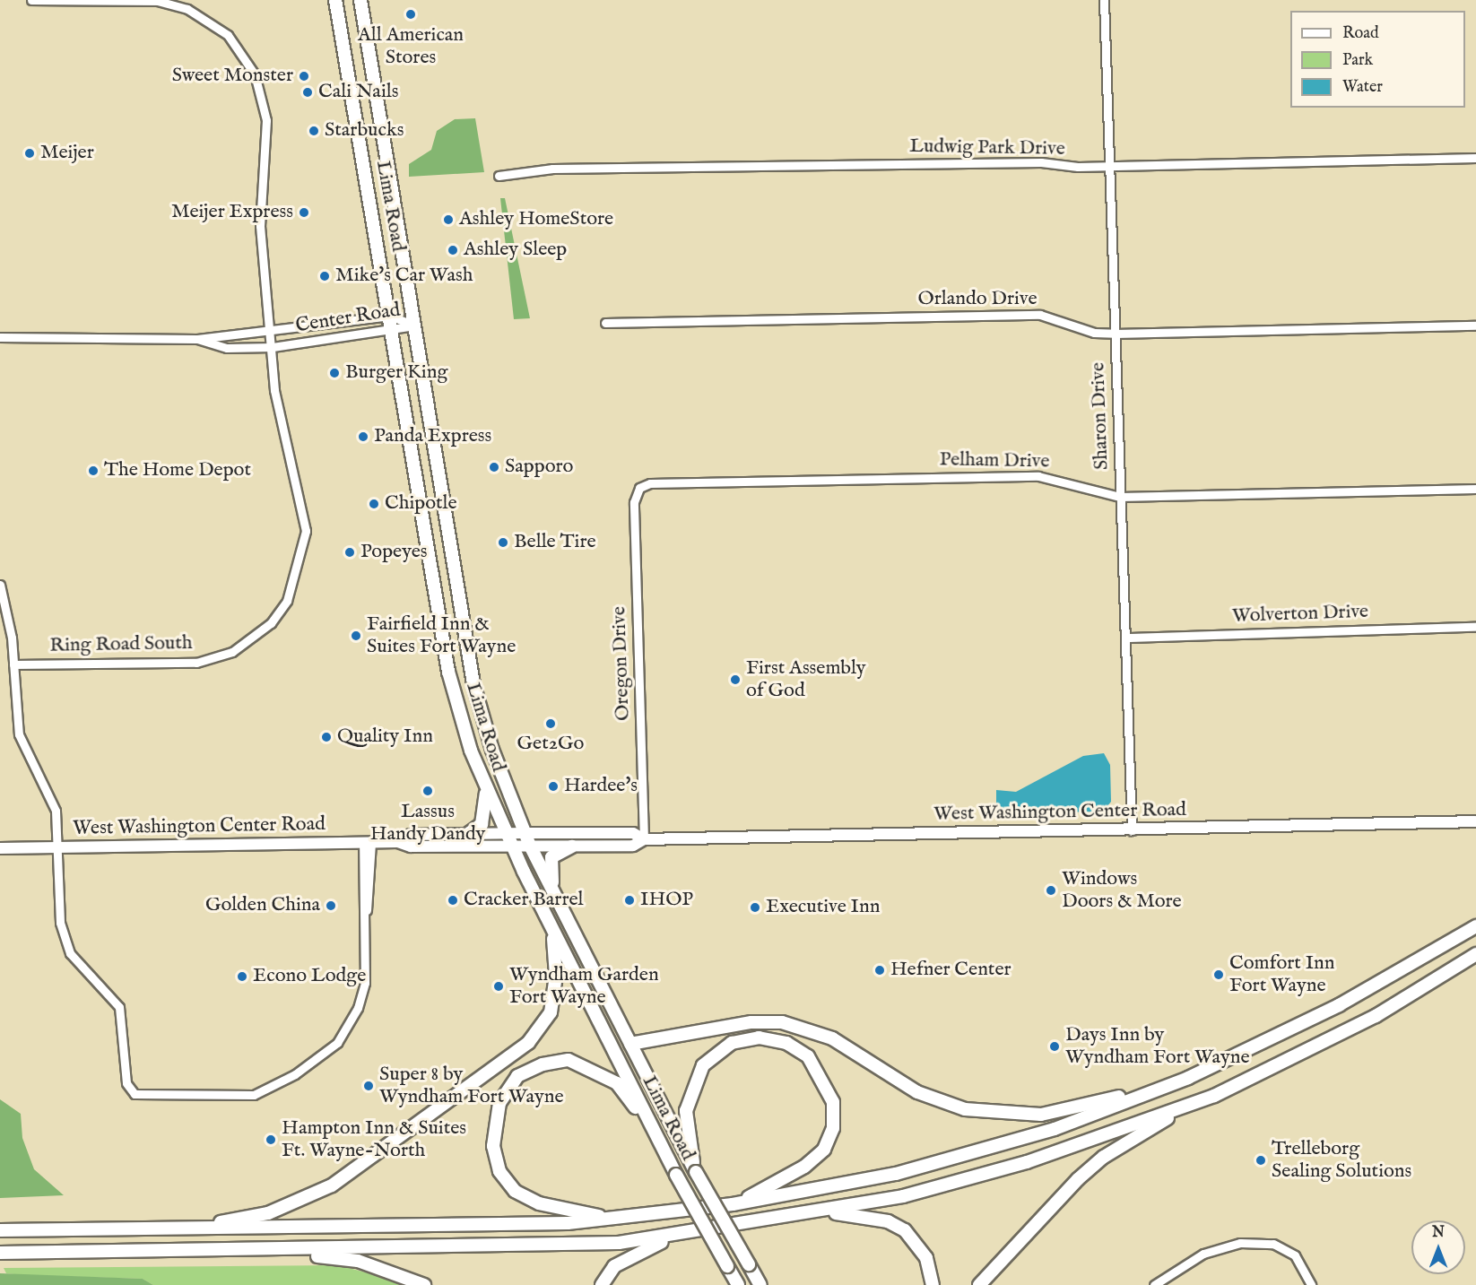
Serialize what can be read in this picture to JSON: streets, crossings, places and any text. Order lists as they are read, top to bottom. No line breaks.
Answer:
{"streets":{"highway":["Lima Road"],"main road":["West Washington Center Road"],"street":["Ludwig Park Drive","Orlando Drive","Center Road","Sharon Drive","Pelham Drive","Wolverton Drive","Ring Road South","Oregon Drive"]},"crossings":[["Ludwig Park Drive","Sharon Drive"],["Lima Road","Center Road"],["Lima Road","West Washington Center Road"],["Orlando Drive","Sharon Drive"],["Center Road","Ring Road South"],["Sharon Drive","Pelham Drive"],["Sharon Drive","Wolverton Drive"],["Sharon Drive","West Washington Center Road"],["Pelham Drive","Oregon Drive"],["Oregon Drive","West Washington Center Road"]],"places":["All American Stores","Sweet Monster","Cali Nails","Starbucks","Meijer","Meijer Express","Ashley HomeStore","Ashley Sleep","Mike's Car Wash","Burger King","Panda Express","Sapporo","The Home Depot","Chipotle","Belle Tire","Popeyes","Fairfield Inn & Suites Fort Wayne","First Assembly of God","Get2Go","Quality Inn","Hardee's","Lassus Handy Dandy","Windows Doors & More","Cracker Barrel","IHOP","Golden China","Executive Inn","Hefner Center","Comfort Inn Fort Wayne","Econo Lodge","Wyndham Garden Fort Wayne","Days Inn by Wyndham Fort Wayne","Super 8 by Wyndham Fort Wayne","Hampton Inn & Suites Ft. Wayne-North","Trelleborg Sealing Solutions"],"legend":["Road","Park","Water"],"north":"top"}
